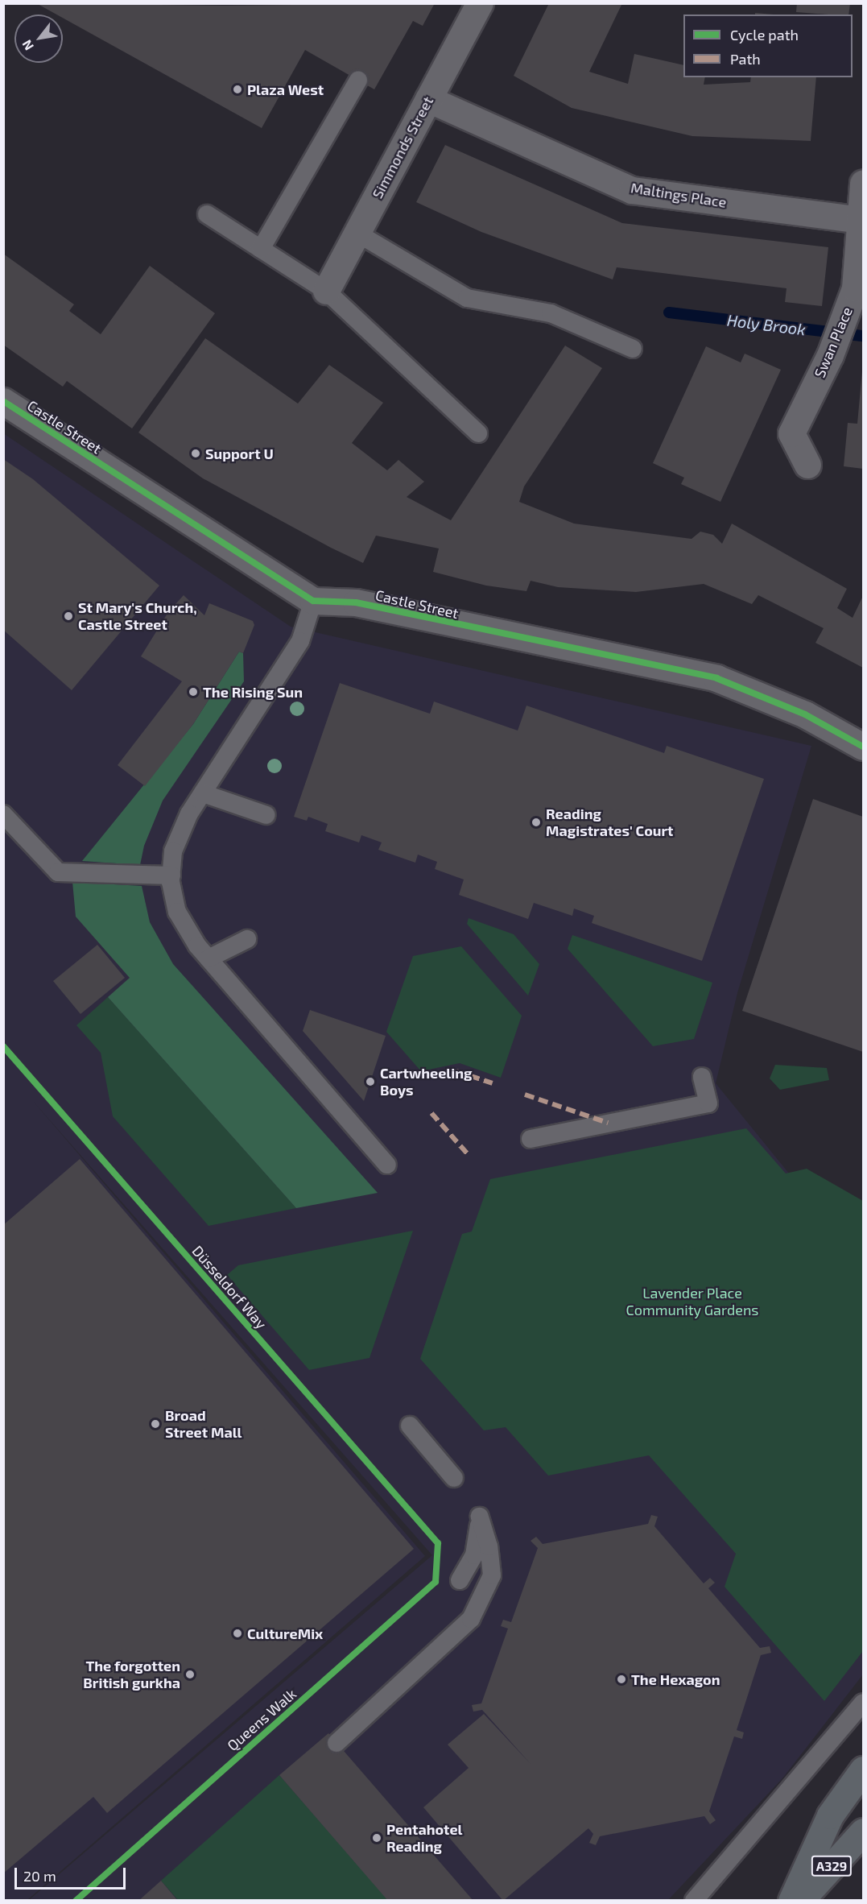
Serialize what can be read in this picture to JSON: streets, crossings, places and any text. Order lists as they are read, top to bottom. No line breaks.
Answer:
{"streets":{"main road":["A329"],"street":["Simmonds Street","Maltings Place","Swan Place","Castle Street"],"cycle path":["Düsseldorf Way"]},"crossings":[["Simmonds Street","Maltings Place"],["Maltings Place","Swan Place"]],"water":["Holy Brook"],"parks":["Lavender Place Community Gardens"],"places":["Plaza West","Support U","St Mary's Church, Castle Street","The Rising Sun","Reading Magistrates' Court","Cartwheeling Boys","Broad Street Mall","CultureMix","The forgotten British gurkha","The Hexagon","Pentahotel Reading"],"legend":["Cycle path","Path"],"scale_bar":"20 m","north":"bottom left"}
